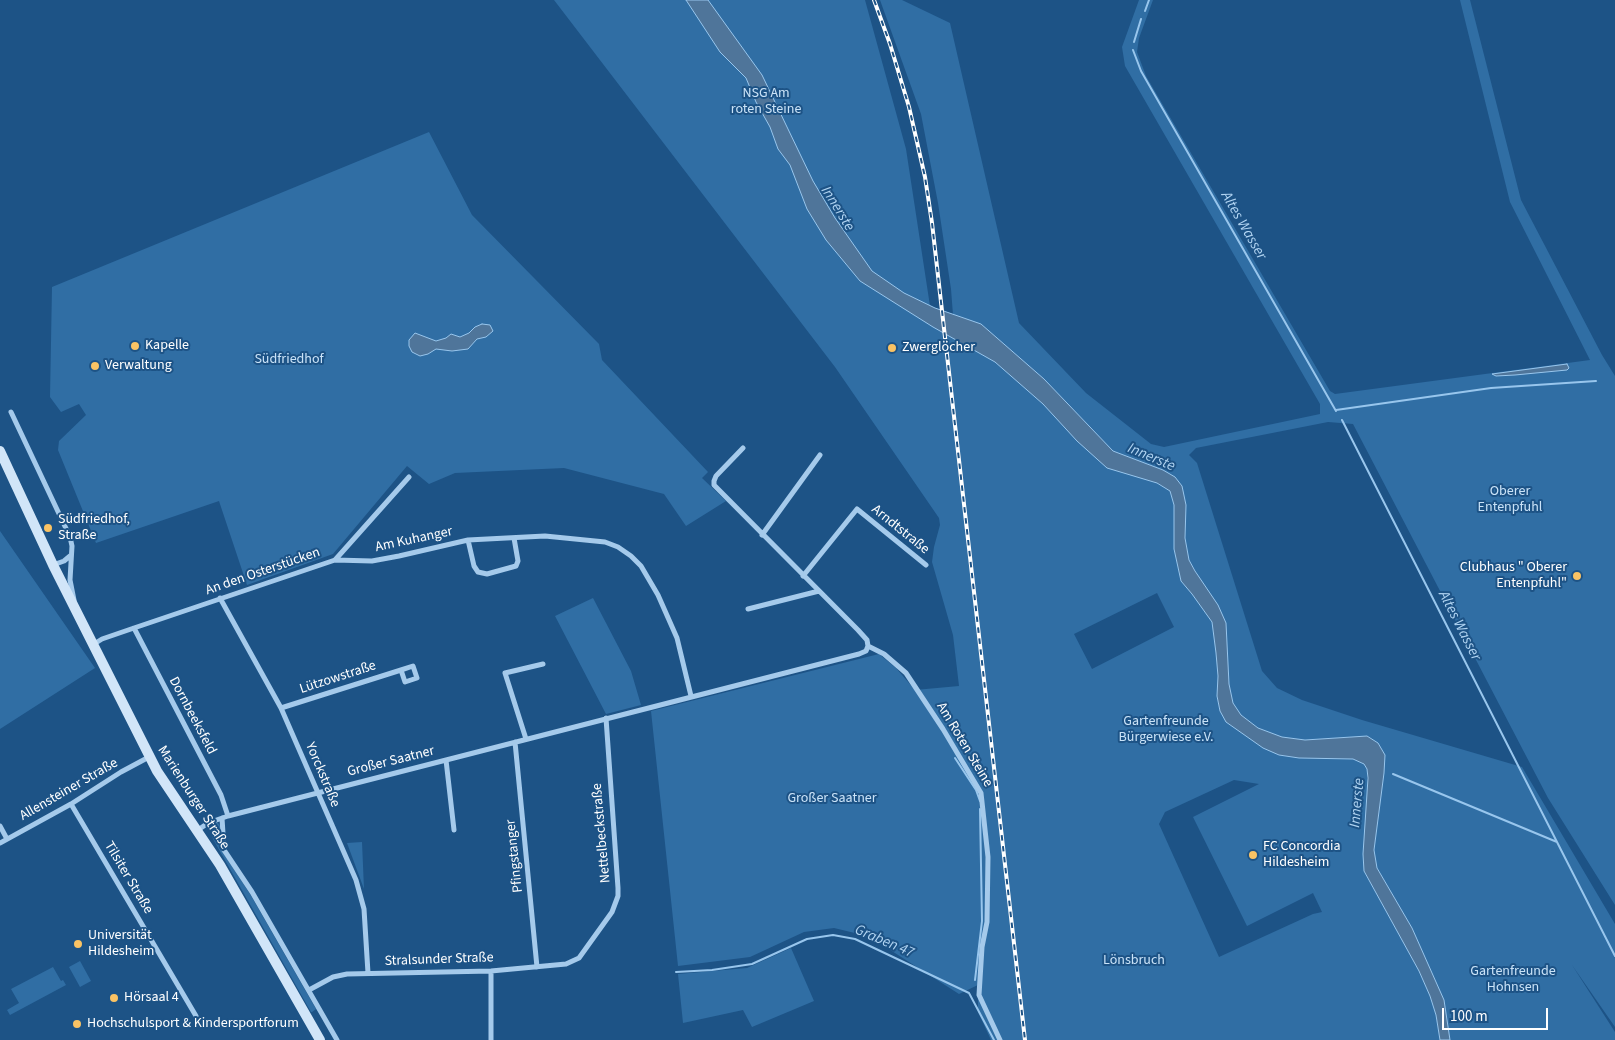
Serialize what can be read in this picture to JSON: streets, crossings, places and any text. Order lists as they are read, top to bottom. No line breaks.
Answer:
{"streets":{"main road":["Marienburger Straße"],"street":["Arndtstraße","Am Kuhanger","An den Osterstücken","Lützowstraße","Dornbeeksfeld","Am Roten Steine","Großer Saatner","Yorckstraße","Allensteiner Straße","Nettelbeckstraße","Pfingstanger","Tilsiter Straße","Stralsunder Straße"]},"crossings":[["Arndtstraße","Am Roten Steine"],["Am Kuhanger","An den Osterstücken"],["Am Kuhanger","Großer Saatner"],["An den Osterstücken","Dornbeeksfeld"],["An den Osterstücken","Yorckstraße"],["An den Osterstücken","Marienburger Straße"],["Lützowstraße","Yorckstraße"],["Dornbeeksfeld","Großer Saatner"],["Dornbeeksfeld","Marienburger Straße"],["Am Roten Steine","Großer Saatner"],["Großer Saatner","Yorckstraße"],["Großer Saatner","Marienburger Straße"],["Großer Saatner","Nettelbeckstraße"],["Großer Saatner","Pfingstanger"],["Yorckstraße","Stralsunder Straße"],["Allensteiner Straße","Marienburger Straße"],["Allensteiner Straße","Tilsiter Straße"],["Marienburger Straße","Stralsunder Straße"],["Nettelbeckstraße","Stralsunder Straße"],["Pfingstanger","Stralsunder Straße"]],"water":["Innerste","Altes Wasser","Graben 47"],"parks":["NSG Am roten Steine","Südfriedhof","Oberer Entenpfuhl","Gartenfreunde Bürgerwiese e.V.","Großer Saatner","Lönsbruch","Gartenfreunde Hohnsen"],"places":["Kapelle","Zwerglöcher","Verwaltung","Südfriedhof, Straße","Clubhaus \" Oberer Entenpfuhl\"","FC Concordia Hildesheim","Universität Hildesheim","Hörsaal 4","Hochschulsport & Kindersportforum"],"scale_bar":"100 m"}
